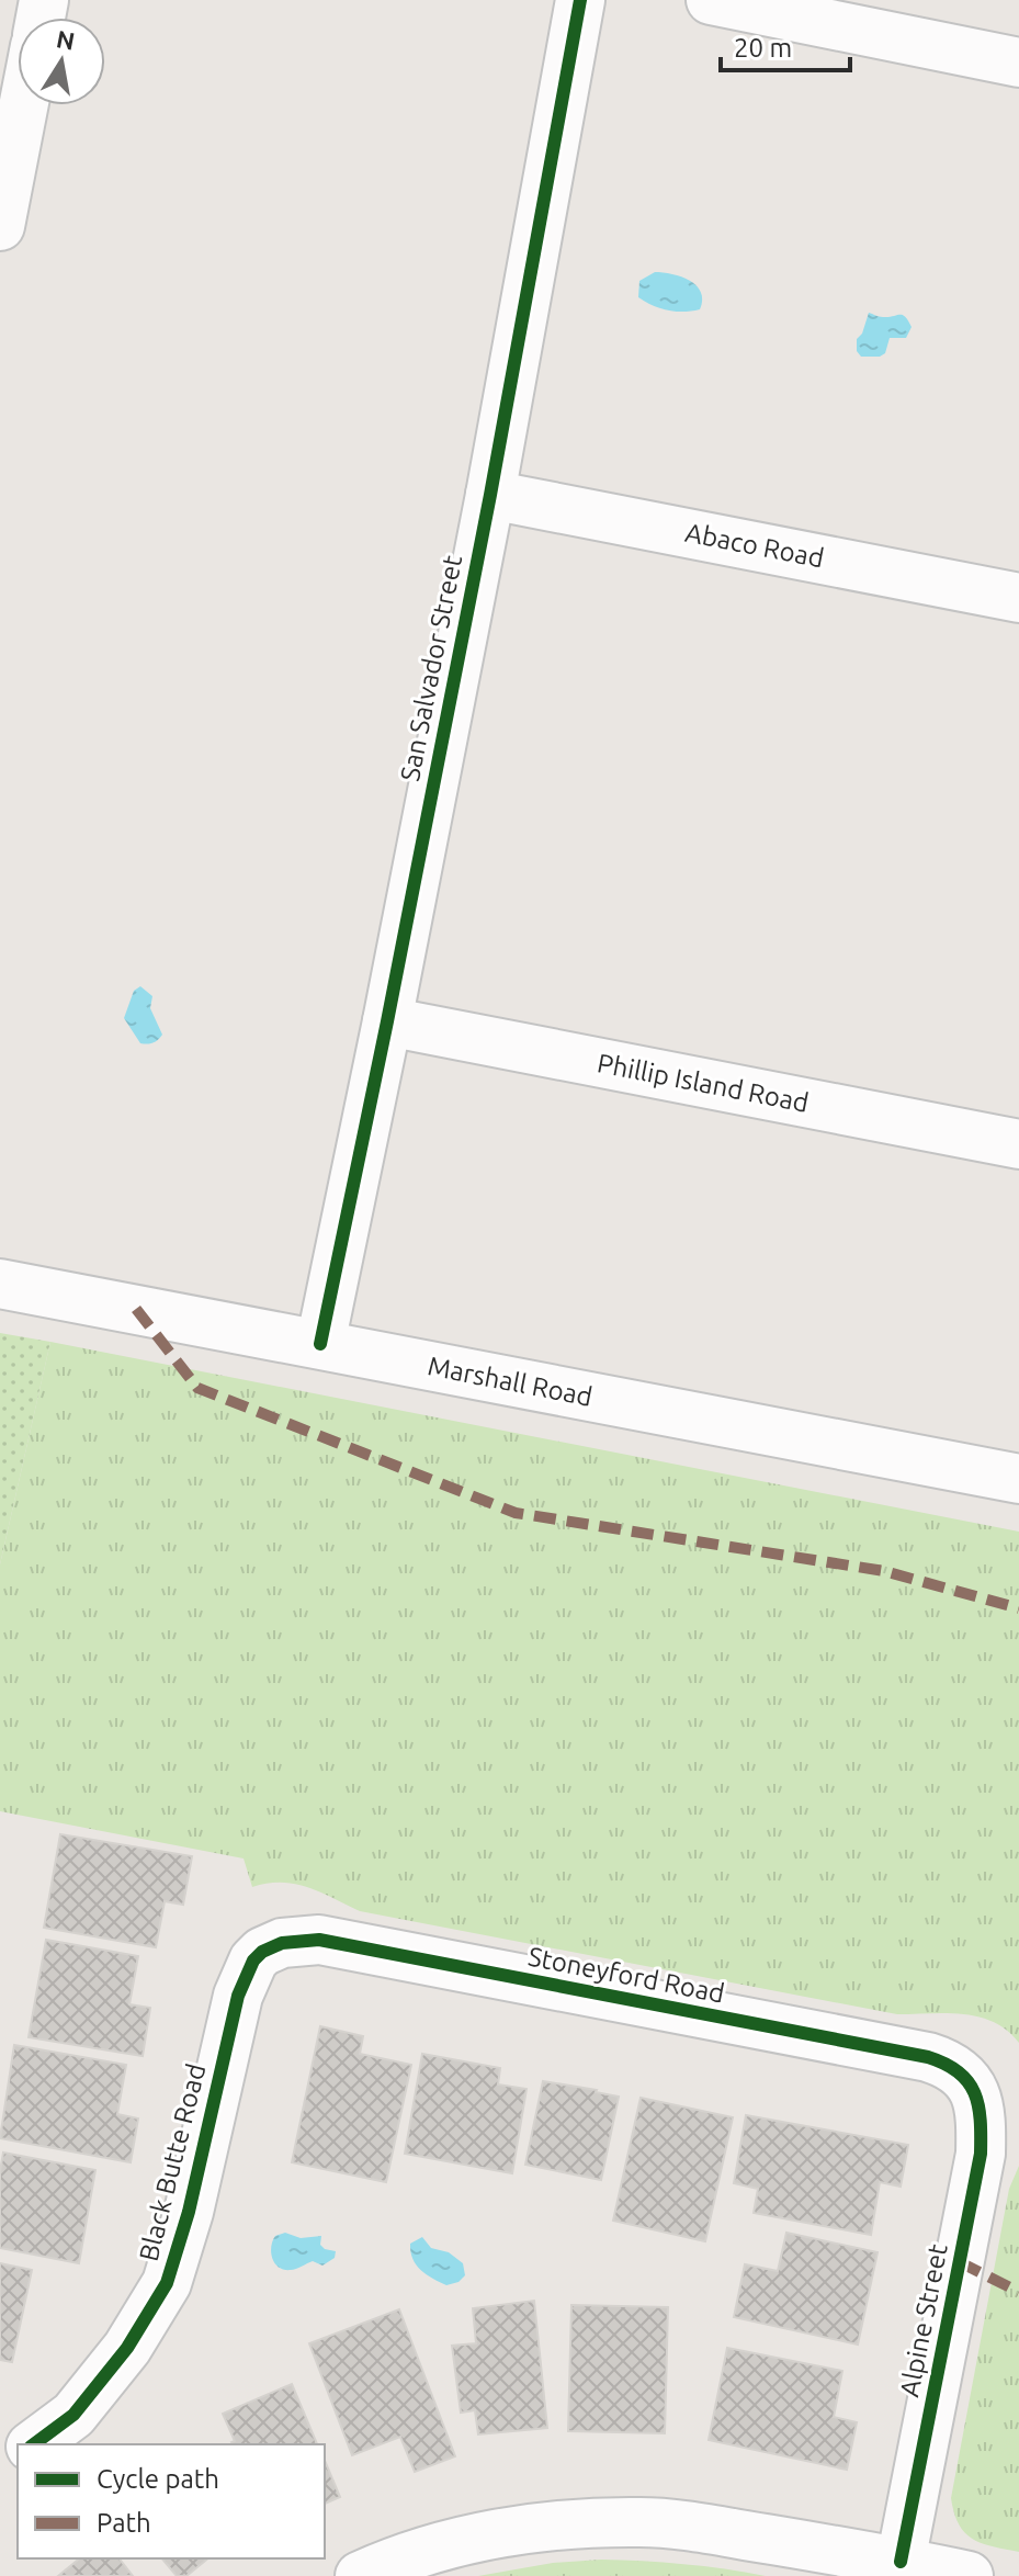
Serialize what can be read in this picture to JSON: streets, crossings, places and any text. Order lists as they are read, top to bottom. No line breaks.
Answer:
{"streets":{"street":["Abaco Road","San Salvador Street","Phillip Island Road","Marshall Road","Stoneyford Road","Black Butte Road","Alpine Street"]},"crossings":[["Abaco Road","San Salvador Street"],["San Salvador Street","Phillip Island Road"],["San Salvador Street","Marshall Road"],["Stoneyford Road","Black Butte Road"],["Stoneyford Road","Alpine Street"]],"legend":["Cycle path","Path"],"scale_bar":"20 m","north":"top"}
